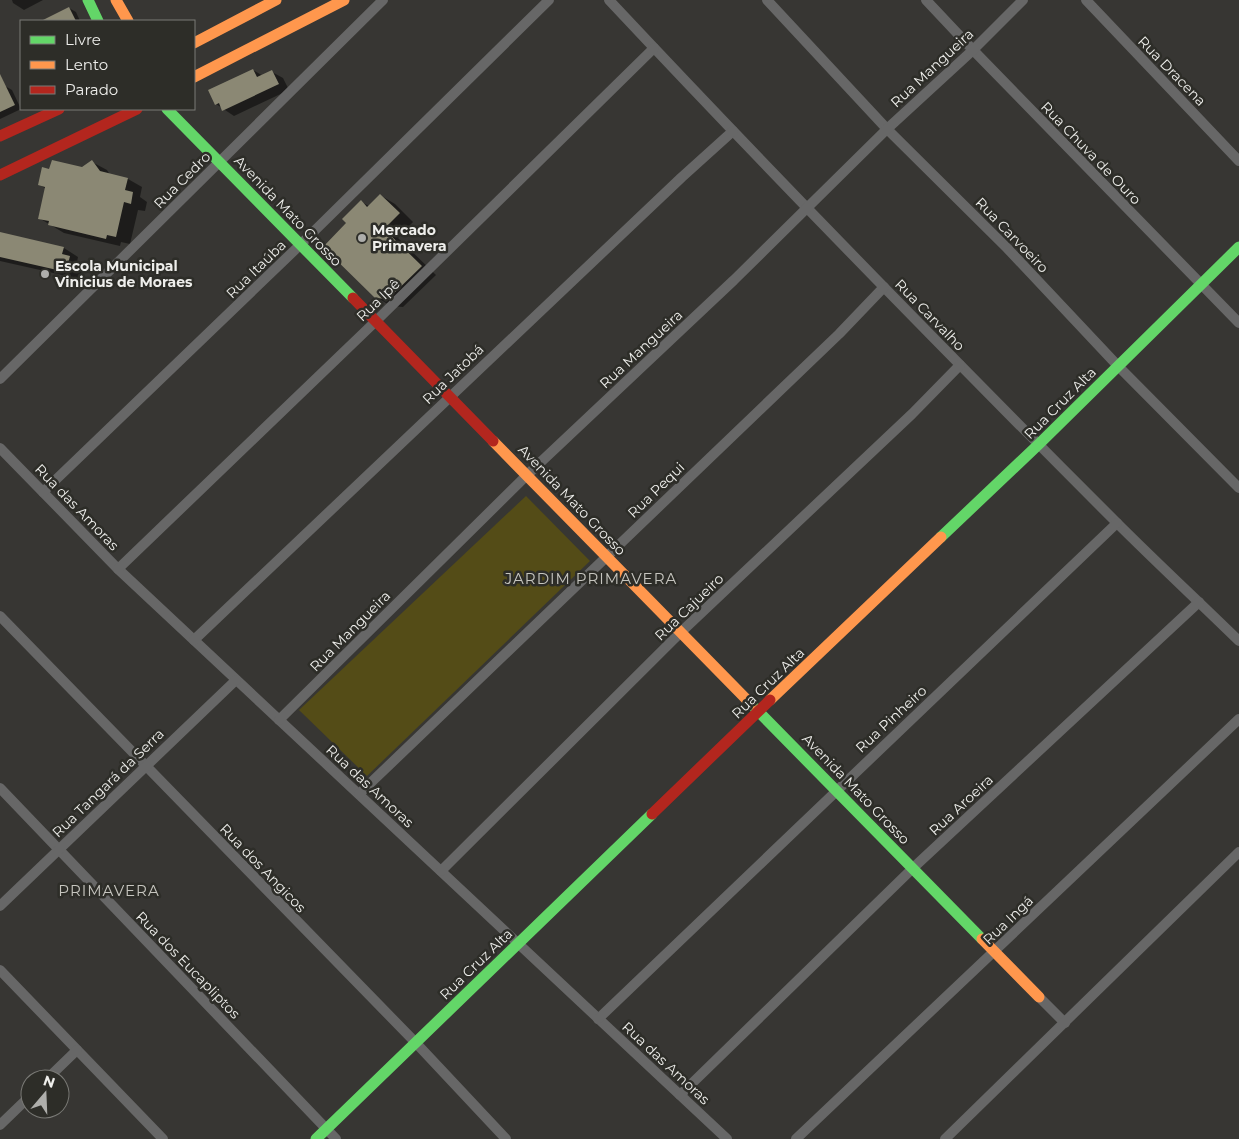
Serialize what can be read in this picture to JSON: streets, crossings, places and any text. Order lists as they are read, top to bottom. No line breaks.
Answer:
{"streets":{"street":["Rua Mangueira","Rua Dracena","Rua Chuva de Ouro","Rua Cedro","Avenida Mato Grosso","Rua Carvoeiro","Rua Itaúba","Rua Ipê","Rua Carvalho","Rua Jatobá","Rua Cruz Alta","Rua Pequi","Rua das Amoras","Rua Cajueiro","Rua Pinheiro","Rua Tangará da Serra","Rua Aroeira","Rua dos Angicos","Rua Ingá","Rua dos Eucapliptos"]},"crossings":[["Rua Mangueira","Rua Chuva de Ouro"],["Rua Mangueira","Avenida Mato Grosso"],["Rua Mangueira","Rua Carvoeiro"],["Rua Mangueira","Rua Carvalho"],["Rua Mangueira","Rua das Amoras"],["Rua Chuva de Ouro","Rua Cruz Alta"],["Rua Cedro","Avenida Mato Grosso"],["Avenida Mato Grosso","Rua Itaúba"],["Avenida Mato Grosso","Rua Ipê"],["Avenida Mato Grosso","Rua Jatobá"],["Avenida Mato Grosso","Rua Cruz Alta"],["Avenida Mato Grosso","Rua Pequi"],["Avenida Mato Grosso","Rua Cajueiro"],["Avenida Mato Grosso","Rua Pinheiro"],["Avenida Mato Grosso","Rua Aroeira"],["Avenida Mato Grosso","Rua Ingá"],["Rua Carvoeiro","Rua Cruz Alta"],["Rua Itaúba","Rua das Amoras"],["Rua Ipê","Rua Carvalho"],["Rua Ipê","Rua das Amoras"],["Rua Carvalho","Rua Jatobá"],["Rua Carvalho","Rua Cruz Alta"],["Rua Carvalho","Rua Pequi"],["Rua Carvalho","Rua Cajueiro"],["Rua Carvalho","Rua Pinheiro"],["Rua Carvalho","Rua Aroeira"],["Rua Jatobá","Rua das Amoras"],["Rua Cruz Alta","Rua das Amoras"],["Rua Cruz Alta","Rua dos Angicos"],["Rua Cruz Alta","Rua dos Eucapliptos"],["Rua Pequi","Rua das Amoras"],["Rua das Amoras","Rua Cajueiro"],["Rua das Amoras","Rua Pinheiro"],["Rua das Amoras","Rua Tangará da Serra"],["Rua das Amoras","Rua Aroeira"],["Rua Tangará da Serra","Rua dos Angicos"],["Rua Tangará da Serra","Rua dos Eucapliptos"]],"districts":["JARDIM PRIMAVERA","PRIMAVERA"],"places":["Mercado Primavera","Escola Municipal Vinicius de Moraes"],"legend":["Livre","Lento","Parado"],"north":"top"}
